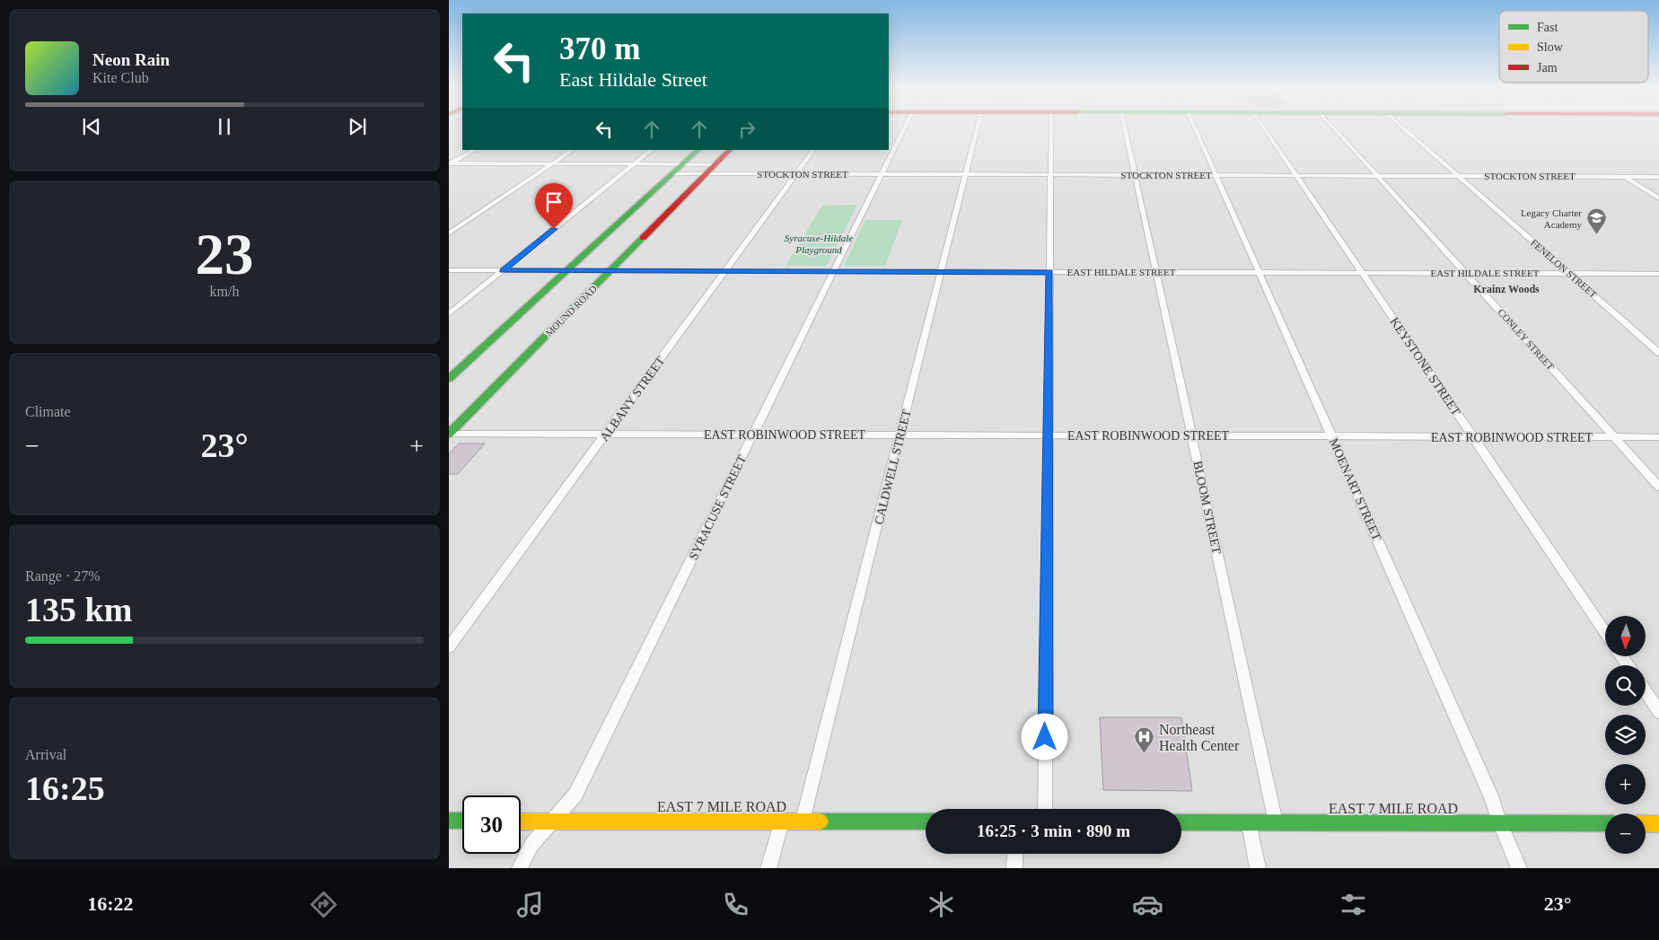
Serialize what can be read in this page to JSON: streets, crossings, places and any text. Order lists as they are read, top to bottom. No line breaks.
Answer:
{"streets":{"street":["STOCKTON STREET","FENELON STREET","EAST HILDALE STREET","MOUND ROAD","CONLEY STREET","KEYSTONE STREET","ALBANY STREET","EAST ROBINWOOD STREET","CALDWELL STREET","MOENART STREET","SYRACUSE STREET","BLOOM STREET","EAST 7 MILE ROAD"]},"crossings":[["STOCKTON STREET","FENELON STREET"],["STOCKTON STREET","MOUND ROAD"],["STOCKTON STREET","CONLEY STREET"],["STOCKTON STREET","KEYSTONE STREET"],["STOCKTON STREET","ALBANY STREET"],["STOCKTON STREET","CALDWELL STREET"],["STOCKTON STREET","MOENART STREET"],["STOCKTON STREET","SYRACUSE STREET"],["STOCKTON STREET","BLOOM STREET"],["FENELON STREET","EAST HILDALE STREET"],["EAST HILDALE STREET","MOUND ROAD"],["EAST HILDALE STREET","CONLEY STREET"],["EAST HILDALE STREET","KEYSTONE STREET"],["EAST HILDALE STREET","ALBANY STREET"],["EAST HILDALE STREET","CALDWELL STREET"],["EAST HILDALE STREET","MOENART STREET"],["EAST HILDALE STREET","SYRACUSE STREET"],["EAST HILDALE STREET","BLOOM STREET"],["MOUND ROAD","EAST ROBINWOOD STREET"],["CONLEY STREET","EAST ROBINWOOD STREET"],["KEYSTONE STREET","EAST ROBINWOOD STREET"],["ALBANY STREET","EAST ROBINWOOD STREET"],["EAST ROBINWOOD STREET","CALDWELL STREET"],["EAST ROBINWOOD STREET","MOENART STREET"],["EAST ROBINWOOD STREET","SYRACUSE STREET"],["EAST ROBINWOOD STREET","BLOOM STREET"],["CALDWELL STREET","EAST 7 MILE ROAD"],["MOENART STREET","EAST 7 MILE ROAD"],["SYRACUSE STREET","EAST 7 MILE ROAD"],["BLOOM STREET","EAST 7 MILE ROAD"]],"districts":["Krainz Woods"],"parks":["Syracuse-Hildale Playground"],"places":{"school or university":["Legacy Charter Academy"],"hospital":["Northeast Health Center"]},"legend":["Fast","Slow","Jam"],"north":"bottom","page":{"turn":["370 m","East Hildale Street"],"song":["Neon Rain","Kite Club"],"tile":[["23","km/h"],"Climate",["Range · 27%","135 km"],["Arrival","16:25"]],"heat":["−","23°","+"],"map_buttons":["+","−"],"limit":"30","trip":"16:25 · 3 min · 890 m","tabs":["16:22","23°"]}}
